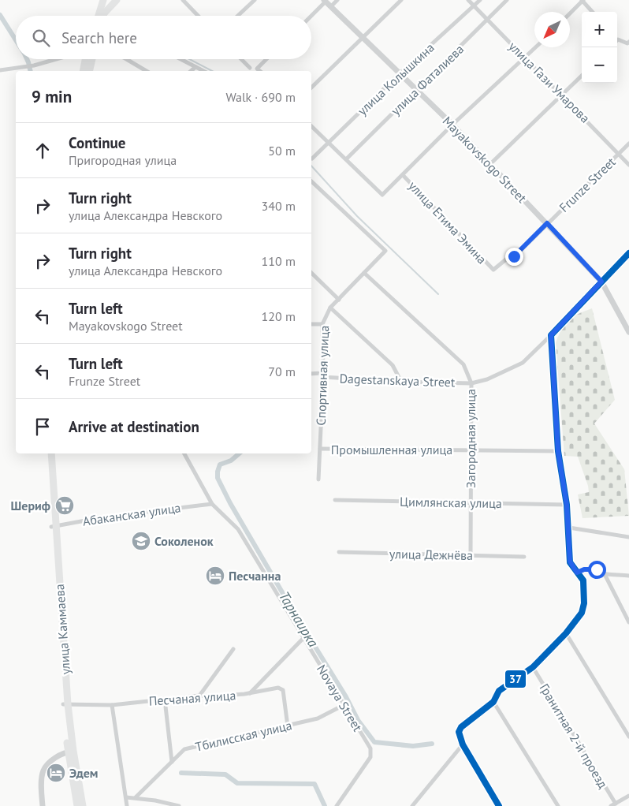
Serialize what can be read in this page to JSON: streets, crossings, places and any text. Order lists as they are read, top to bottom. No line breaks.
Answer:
{"streets":{"main road":["улица Каммаева"],"street":["улица Колышкина","улица Фаталиева","улица Гази Умарова","Mayakovskogo Street","Frunze Street","улица Етима Эмина","Спортивная улица","Dagestanskaya Street","Загородная улица","Промышленная улица","Цимлянская улица","Абаканская улица","улица Дежнёва","Песчаная улица","Novaya Street","Тбилисская улица","Гранитная 2-й проезд"]},"crossings":[["улица Колышкина","улица Гази Умарова"],["улица Колышкина","Mayakovskogo Street"],["улица Фаталиева","улица Гази Умарова"],["улица Фаталиева","Mayakovskogo Street"],["улица Гази Умарова","Frunze Street"],["Mayakovskogo Street","Frunze Street"],["Mayakovskogo Street","Dagestanskaya Street"],["Frunze Street","улица Етима Эмина"],["Спортивная улица","Dagestanskaya Street"],["Спортивная улица","Загородная улица"],["Спортивная улица","Промышленная улица"],["Dagestanskaya Street","Загородная улица"],["Загородная улица","Промышленная улица"],["Загородная улица","Цимлянская улица"],["Загородная улица","улица Дежнёва"],["Абаканская улица","улица Каммаева"],["Абаканская улица","Novaya Street"],["улица Каммаева","Песчаная улица"],["Песчаная улица","Тбилисская улица"],["Novaya Street","Тбилисская улица"]],"water":["Тарнаирка"],"places":{"supermarket":["Шериф"],"school or university":["Соколенок"],"hotel":["Песчанна","Эдем"]},"lines":["transit line 37"],"north":"bottom left","page":{"map_buttons":["+","−"],"search":"Search here","heading":["9 min","Walk · 690 m"],"list":[["Continue","Пригородная улица","50 m"],["Turn right","улица Александра Невского","340 m"],["Turn right","улица Александра Невского","110 m"],["Turn left","Mayakovskogo Street","120 m"],["Turn left","Frunze Street","70 m"],"Arrive at destination"]}}
